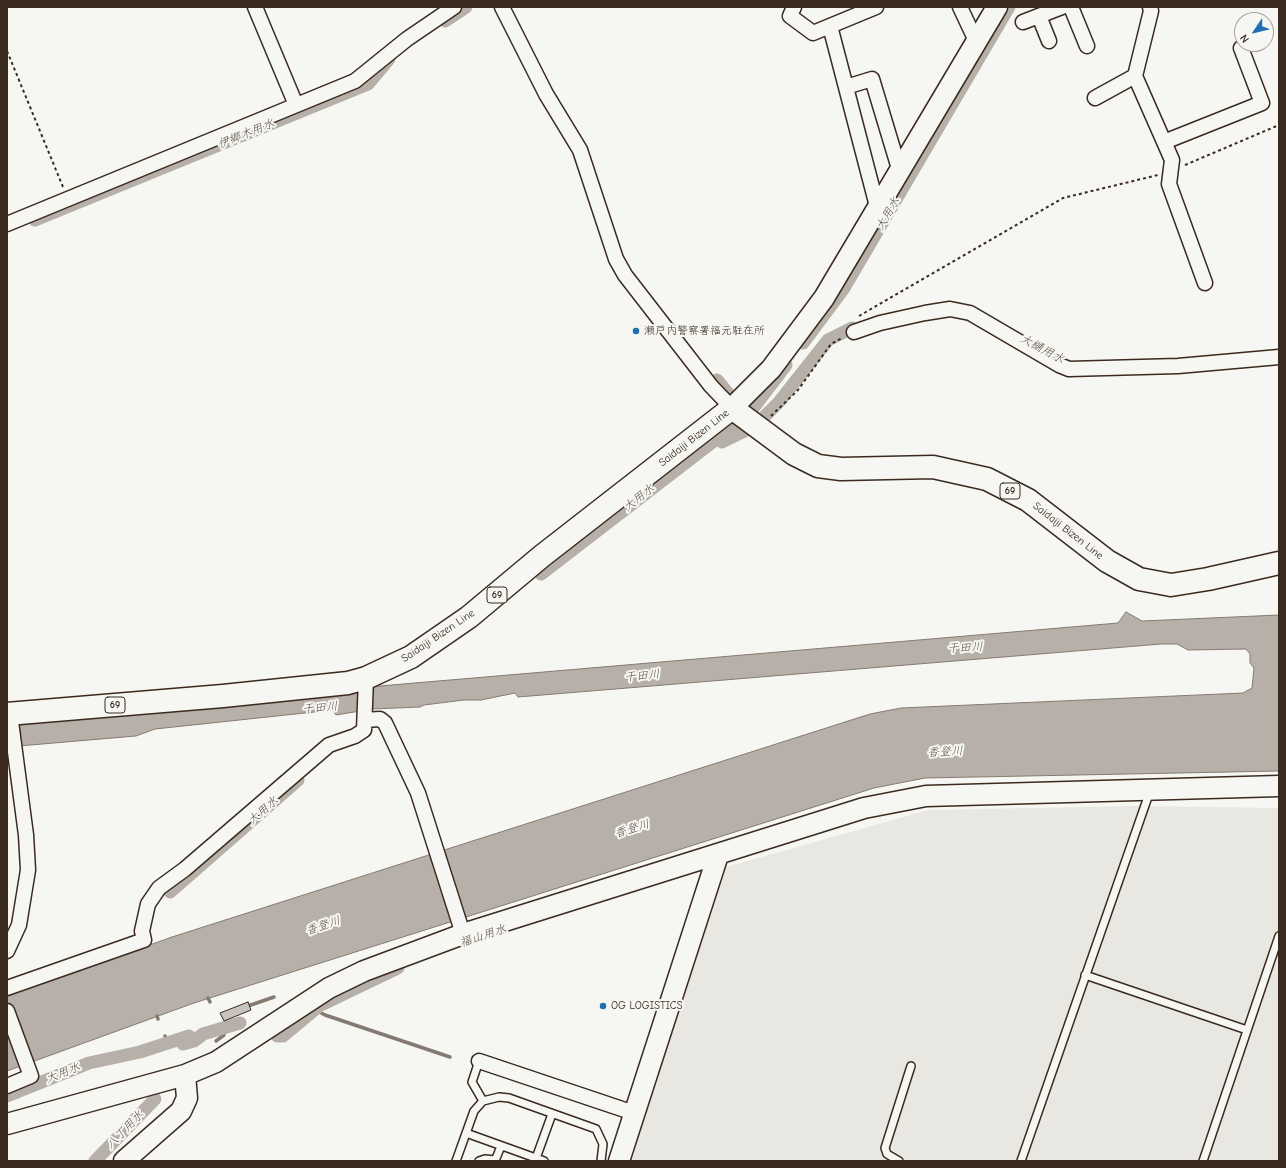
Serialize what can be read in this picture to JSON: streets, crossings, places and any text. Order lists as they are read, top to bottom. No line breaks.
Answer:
{"streets":{"main road":["Saidaiji Bizen Line","69"]},"water":["伊郷木用水","大用水","大樋用水","干田川","香登川","福山用水","八丁用水"],"places":["瀬戸内警察署福元駐在所","OG LOGISTICS"],"north":"bottom left"}
